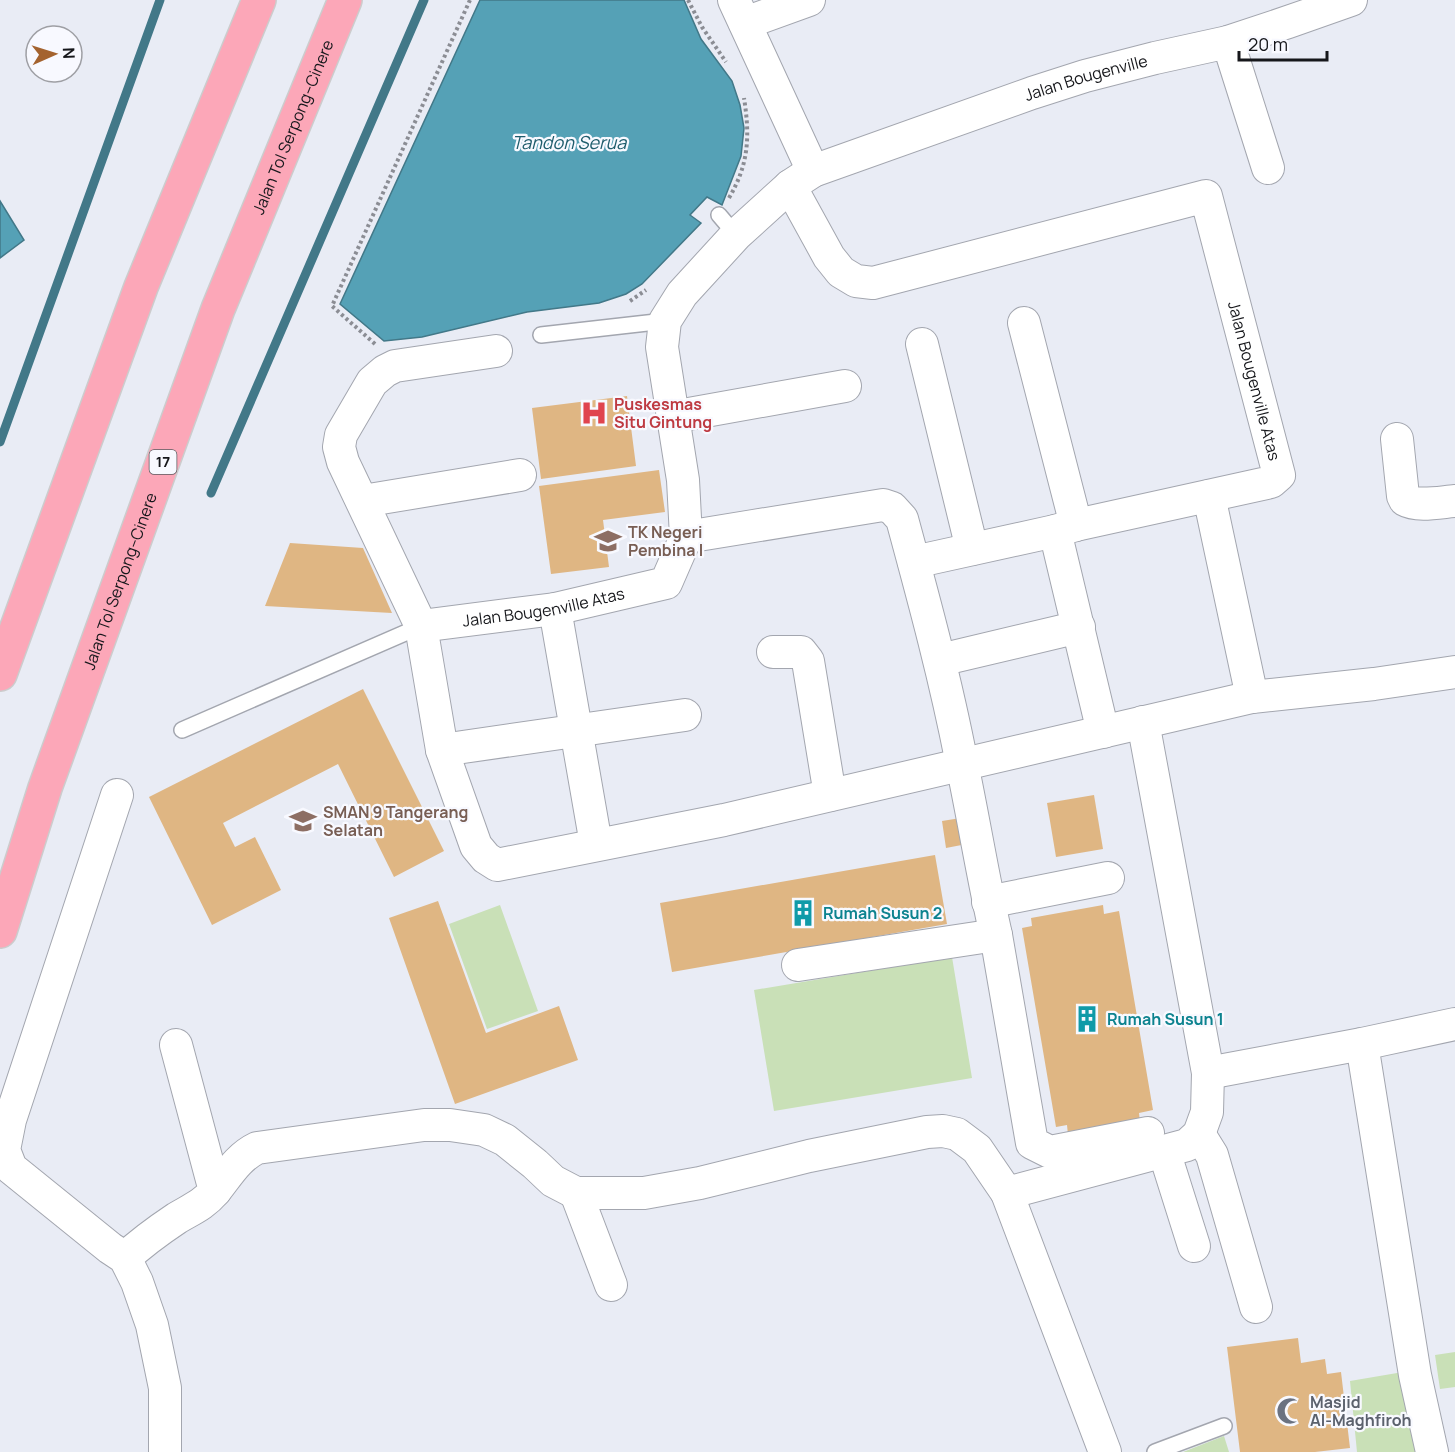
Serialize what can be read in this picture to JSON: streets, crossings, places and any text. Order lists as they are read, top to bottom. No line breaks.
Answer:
{"streets":{"highway":["Jalan Tol Serpong–Cinere","17"],"street":["Jalan Bougenville","Jalan Bougenville Atas"]},"crossings":[["Jalan Bougenville","Jalan Bougenville Atas"]],"water":["Tandon Serua"],"places":{"hospital":["Puskesmas Situ Gintung"],"school or university":["TK Negeri Pembina I","SMAN 9 Tangerang Selatan"],"building":["Rumah Susun 2","Rumah Susun 1"],"mosque":["Masjid Al-Maghfiroh"]},"scale_bar":"20 m","north":"right"}
